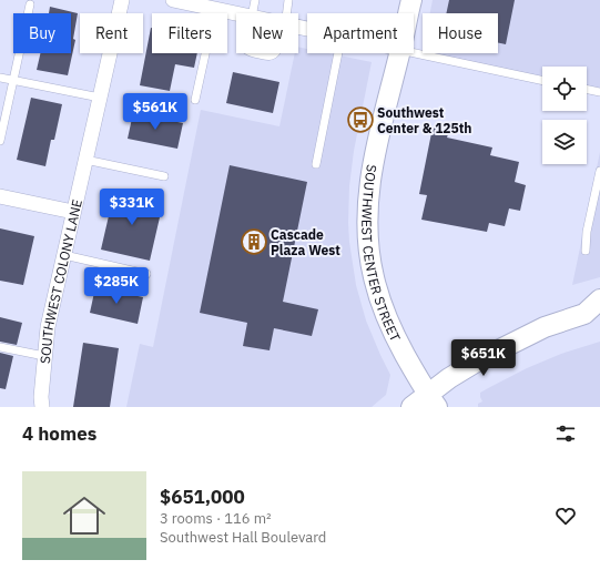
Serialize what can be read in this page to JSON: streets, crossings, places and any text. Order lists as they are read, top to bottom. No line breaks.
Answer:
{"streets":{"street":["SOUTHWEST CENTER STREET","SOUTHWEST COLONY LANE"]},"places":{"bus stop":["Southwest Center & 125th"],"building":["Cascade Plaza West"]},"page":{"chip":["Buy","Rent","Filters","New","Apartment","House"],"price":["$561K","$331K","$285K","$651K"],"heading":"4 homes","list":[{"name":"$651,000","note":"3 rooms · 116 m² · Southwest Hall Boulevard"}]}}
